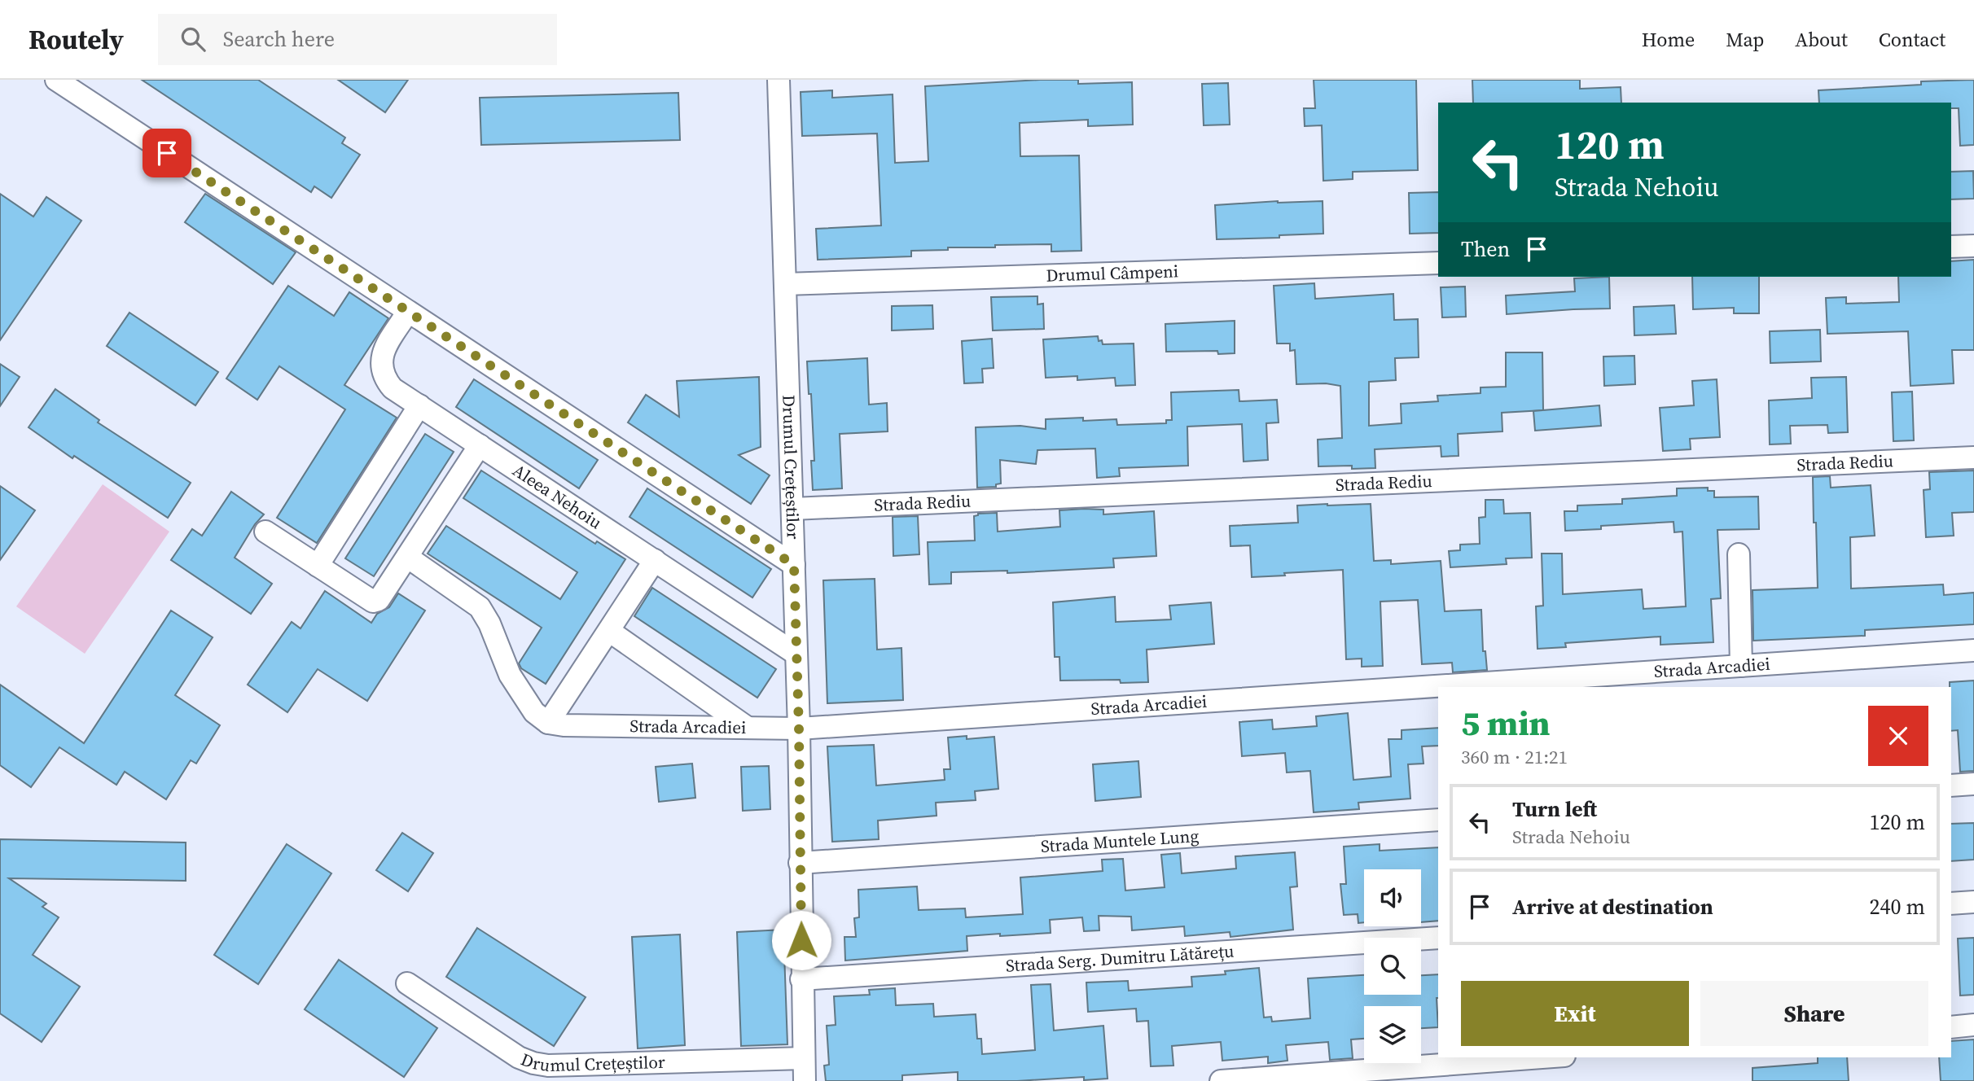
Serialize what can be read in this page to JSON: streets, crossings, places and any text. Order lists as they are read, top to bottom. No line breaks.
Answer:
{"streets":{"street":["Drumul Câmpeni","Strada Rediu","Drumul Crețeștilor","Aleea Nehoiu","Strada Arcadiei","Strada Muntele Lung","Strada Serg. Dumitru Lătărețu"]},"crossings":[["Drumul Câmpeni","Drumul Crețeștilor"],["Strada Rediu","Drumul Crețeștilor"],["Drumul Crețeștilor","Aleea Nehoiu"],["Drumul Crețeștilor","Strada Arcadiei"],["Drumul Crețeștilor","Strada Muntele Lung"],["Drumul Crețeștilor","Strada Serg. Dumitru Lătărețu"]],"page":{"header":"Routely","search":"Search here","nav":["Home","Map","About","Contact"],"turn":["120 m","Strada Nehoiu"],"then":"Then","heading":["5 min","360 m · 21:21"],"list":[{"name":"Turn left","note":"Strada Nehoiu","value":"120 m"},{"name":"Arrive at destination","value":"240 m"}],"buttons":["Exit","Share"]}}
